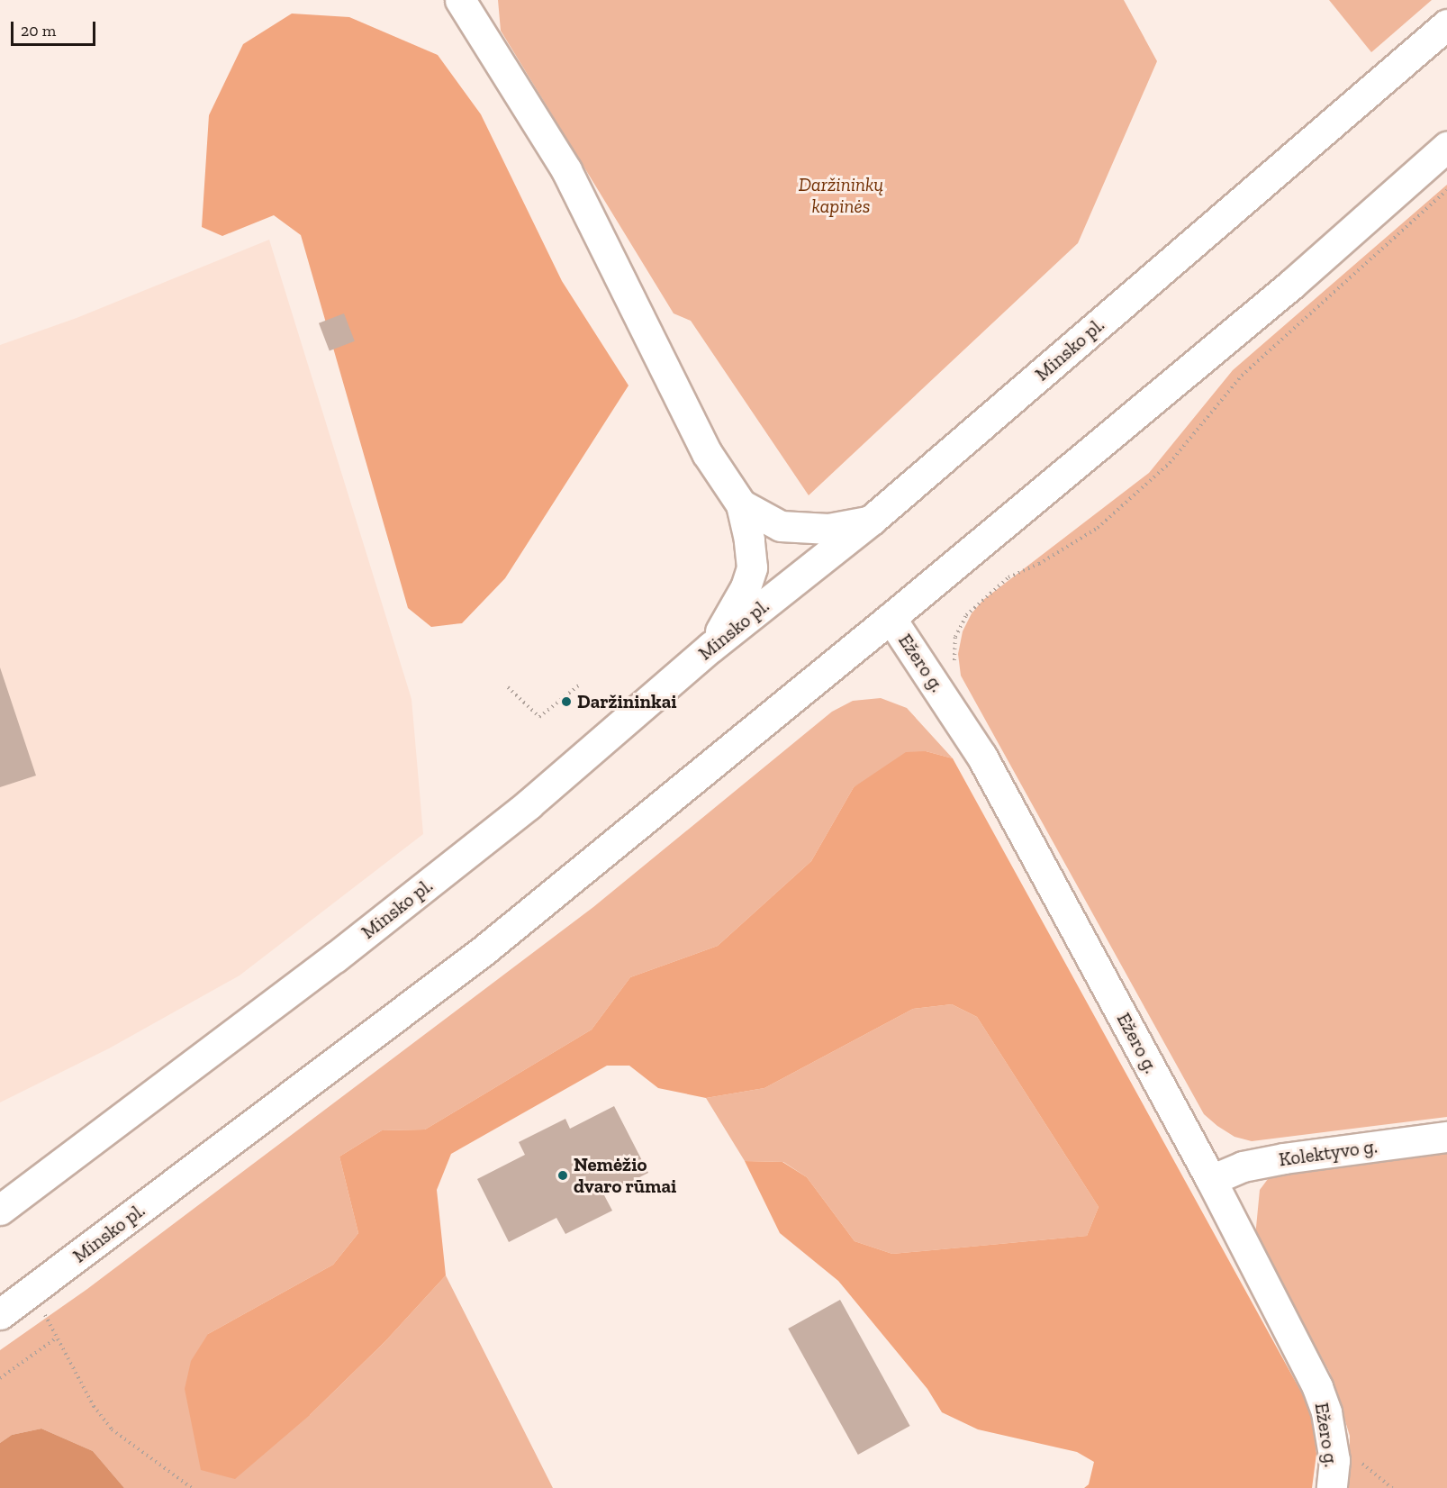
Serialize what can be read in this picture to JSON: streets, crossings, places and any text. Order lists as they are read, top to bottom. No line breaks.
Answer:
{"streets":{"main road":["Minsko pl.","Ežero g.","Kolektyvo g."]},"crossings":[["Minsko pl.","Ežero g."],["Ežero g.","Kolektyvo g."]],"parks":["Daržininkų kapinės"],"places":["Daržininkai","Nemėžio dvaro rūmai"],"scale_bar":"20 m"}
